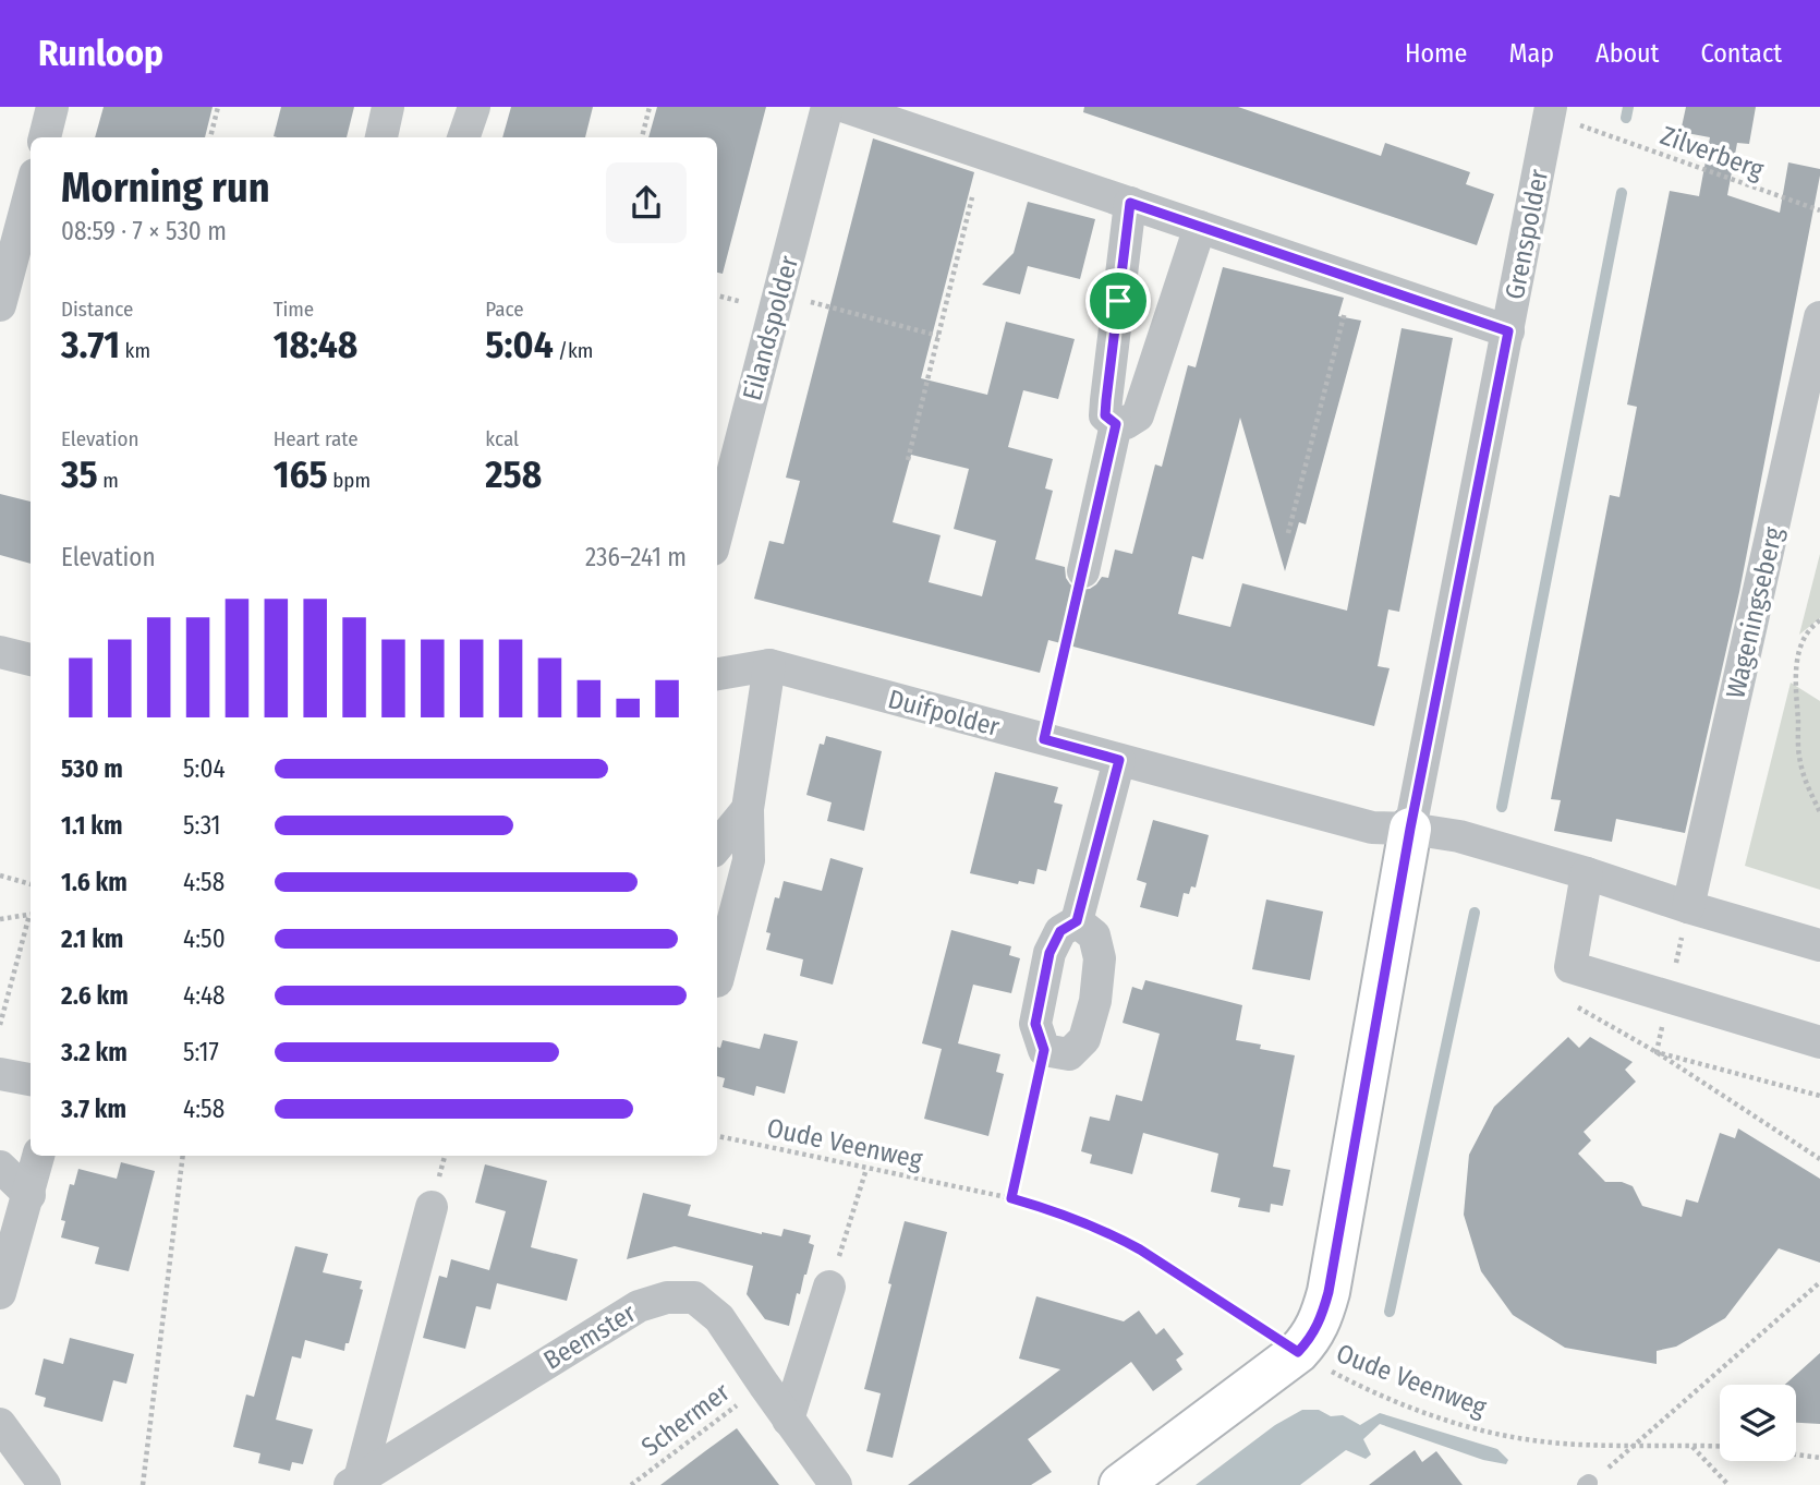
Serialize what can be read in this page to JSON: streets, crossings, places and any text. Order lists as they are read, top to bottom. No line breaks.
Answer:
{"streets":{"street":["Grenspolder","Eilandspolder","Wageningseberg","Duifpolder","Beemster"],"path":["Zilverberg","Oude Veenweg","Schermer"]},"crossings":[["Zilverberg","Grenspolder"],["Grenspolder","Duifpolder"],["Grenspolder","Oude Veenweg"],["Beemster","Schermer"]],"page":{"header":"Runloop","nav":["Home","Map","About","Contact"],"heading":["Morning run","08:59 · 7 × 530 m"],"stats":[["Distance","3.71 km"],["Time","18:48"],["Pace","5:04 /km"],["Elevation","35 m"],["Heart rate","165 bpm"],["kcal","258"]],"chart":["Elevation","236–241 m"],"list":[{"name":"530 m","note":"5:04"},{"name":"1.1 km","note":"5:31"},{"name":"1.6 km","note":"4:58"},{"name":"2.1 km","note":"4:50"},{"name":"2.6 km","note":"4:48"},{"name":"3.2 km","note":"5:17"},{"name":"3.7 km","note":"4:58"}]}}
